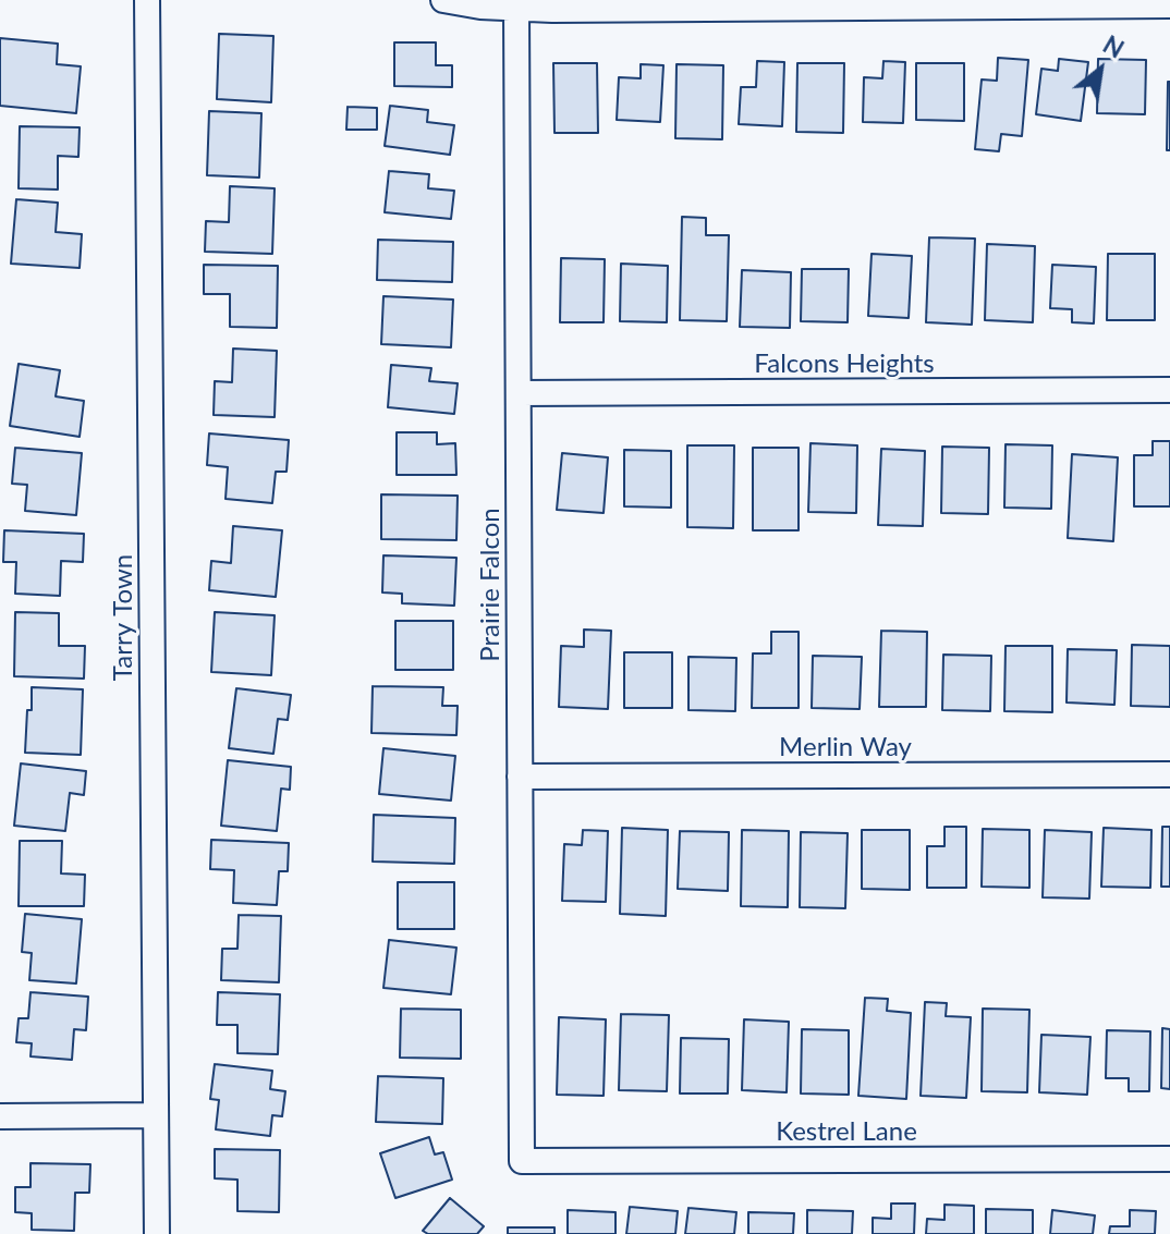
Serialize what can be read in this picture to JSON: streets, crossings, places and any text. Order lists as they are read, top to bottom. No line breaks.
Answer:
{"streets":{"street":["Falcons Heights","Prairie Falcon","Tarry Town","Merlin Way","Kestrel Lane"]},"crossings":[["Falcons Heights","Prairie Falcon"],["Prairie Falcon","Merlin Way"],["Prairie Falcon","Kestrel Lane"]],"north":"top right"}
